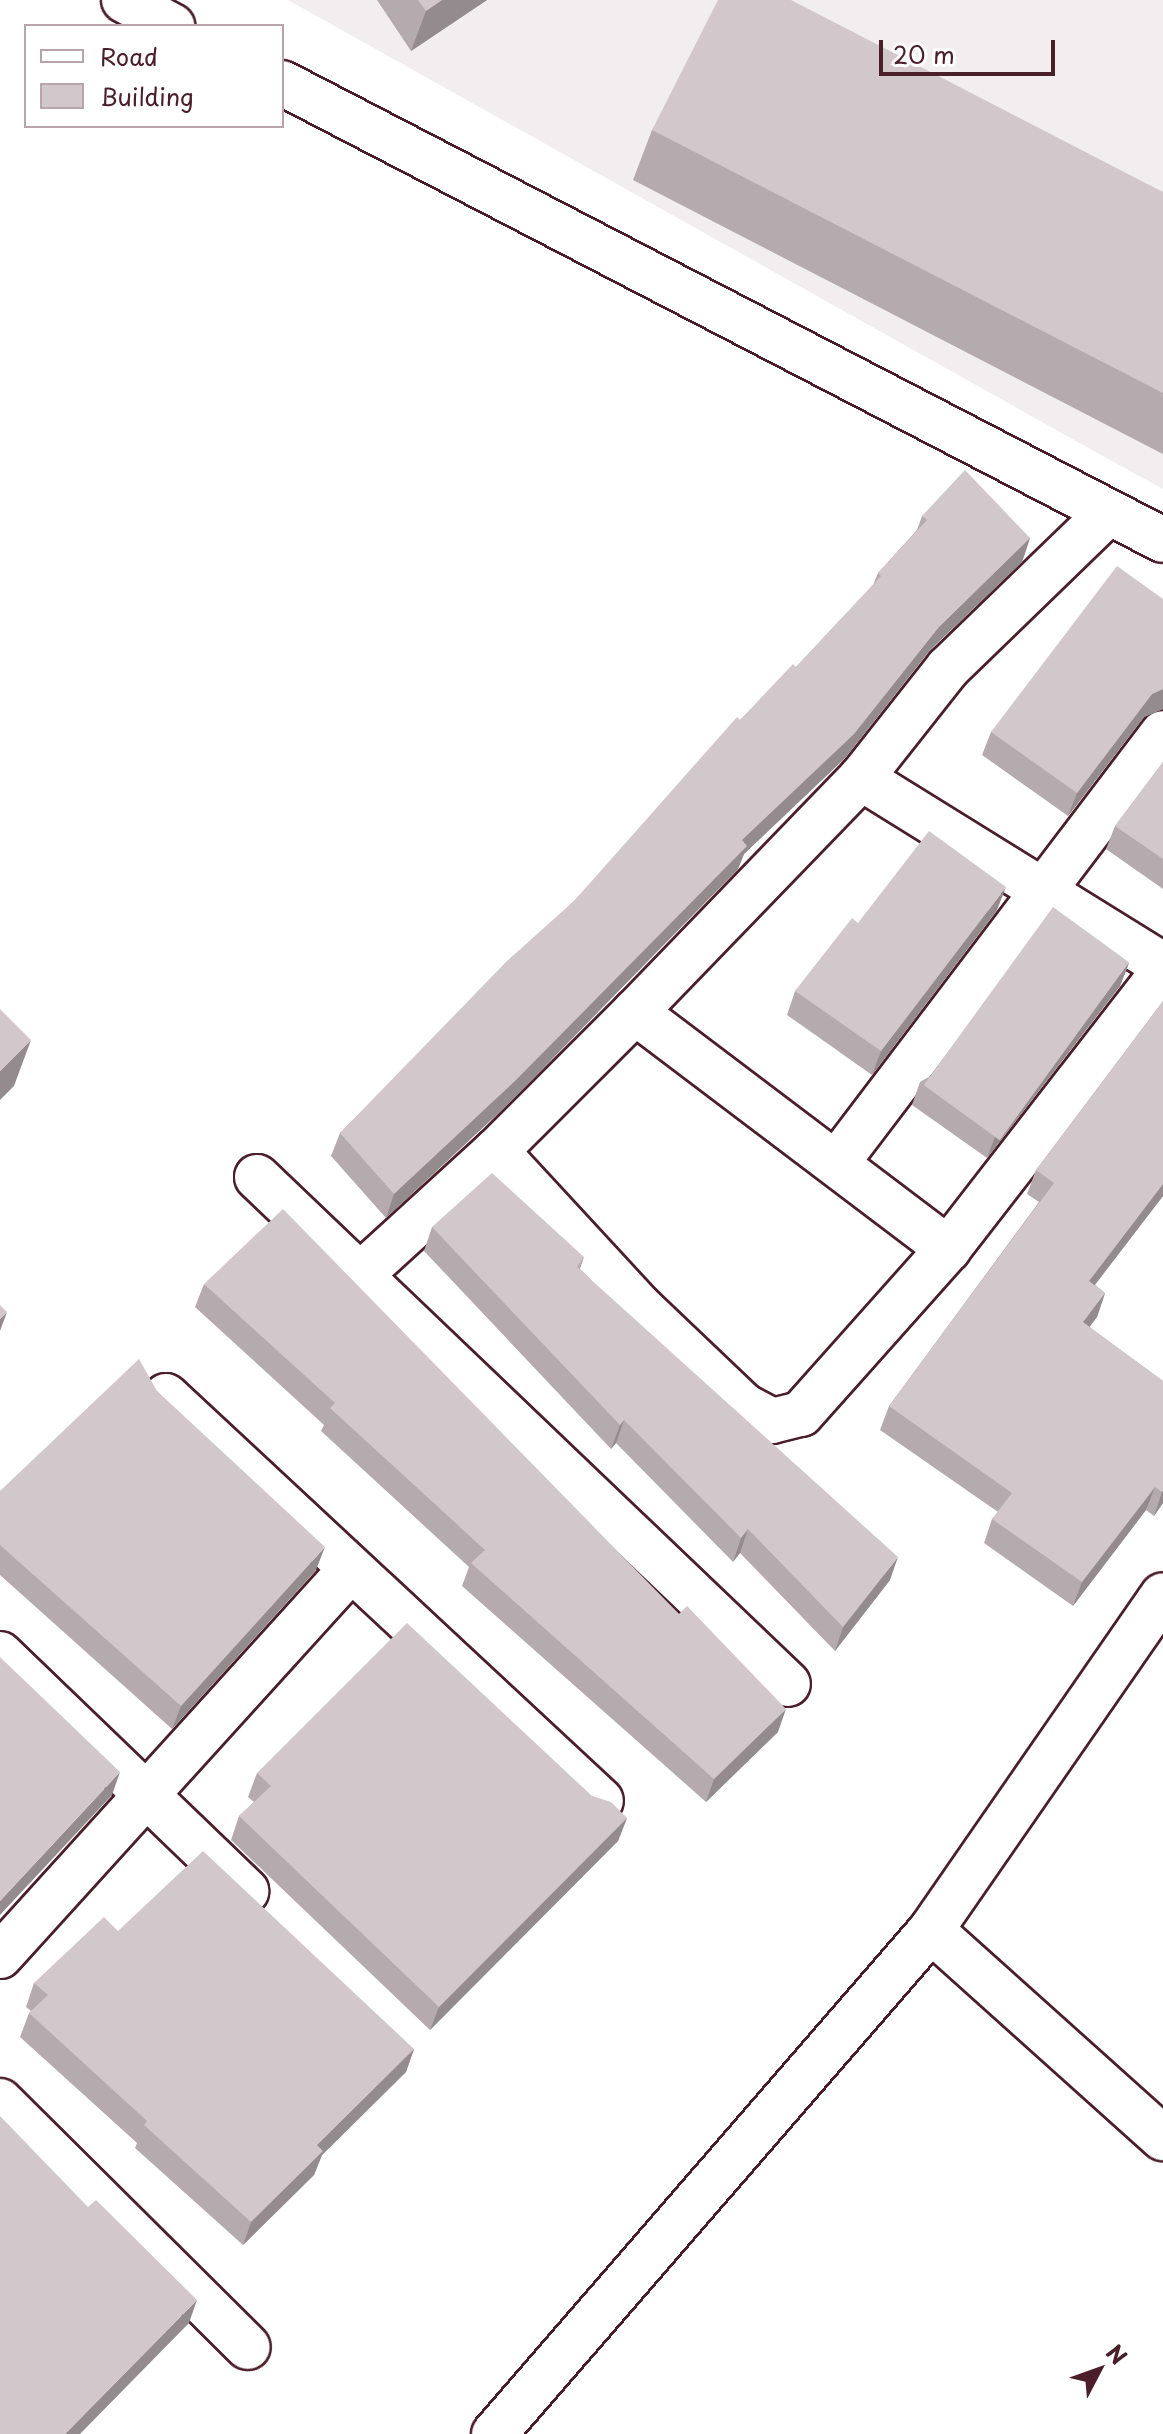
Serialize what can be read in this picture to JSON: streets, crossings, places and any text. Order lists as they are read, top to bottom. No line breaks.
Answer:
{"legend":["Road","Building"],"scale_bar":"20 m","north":"top right"}
